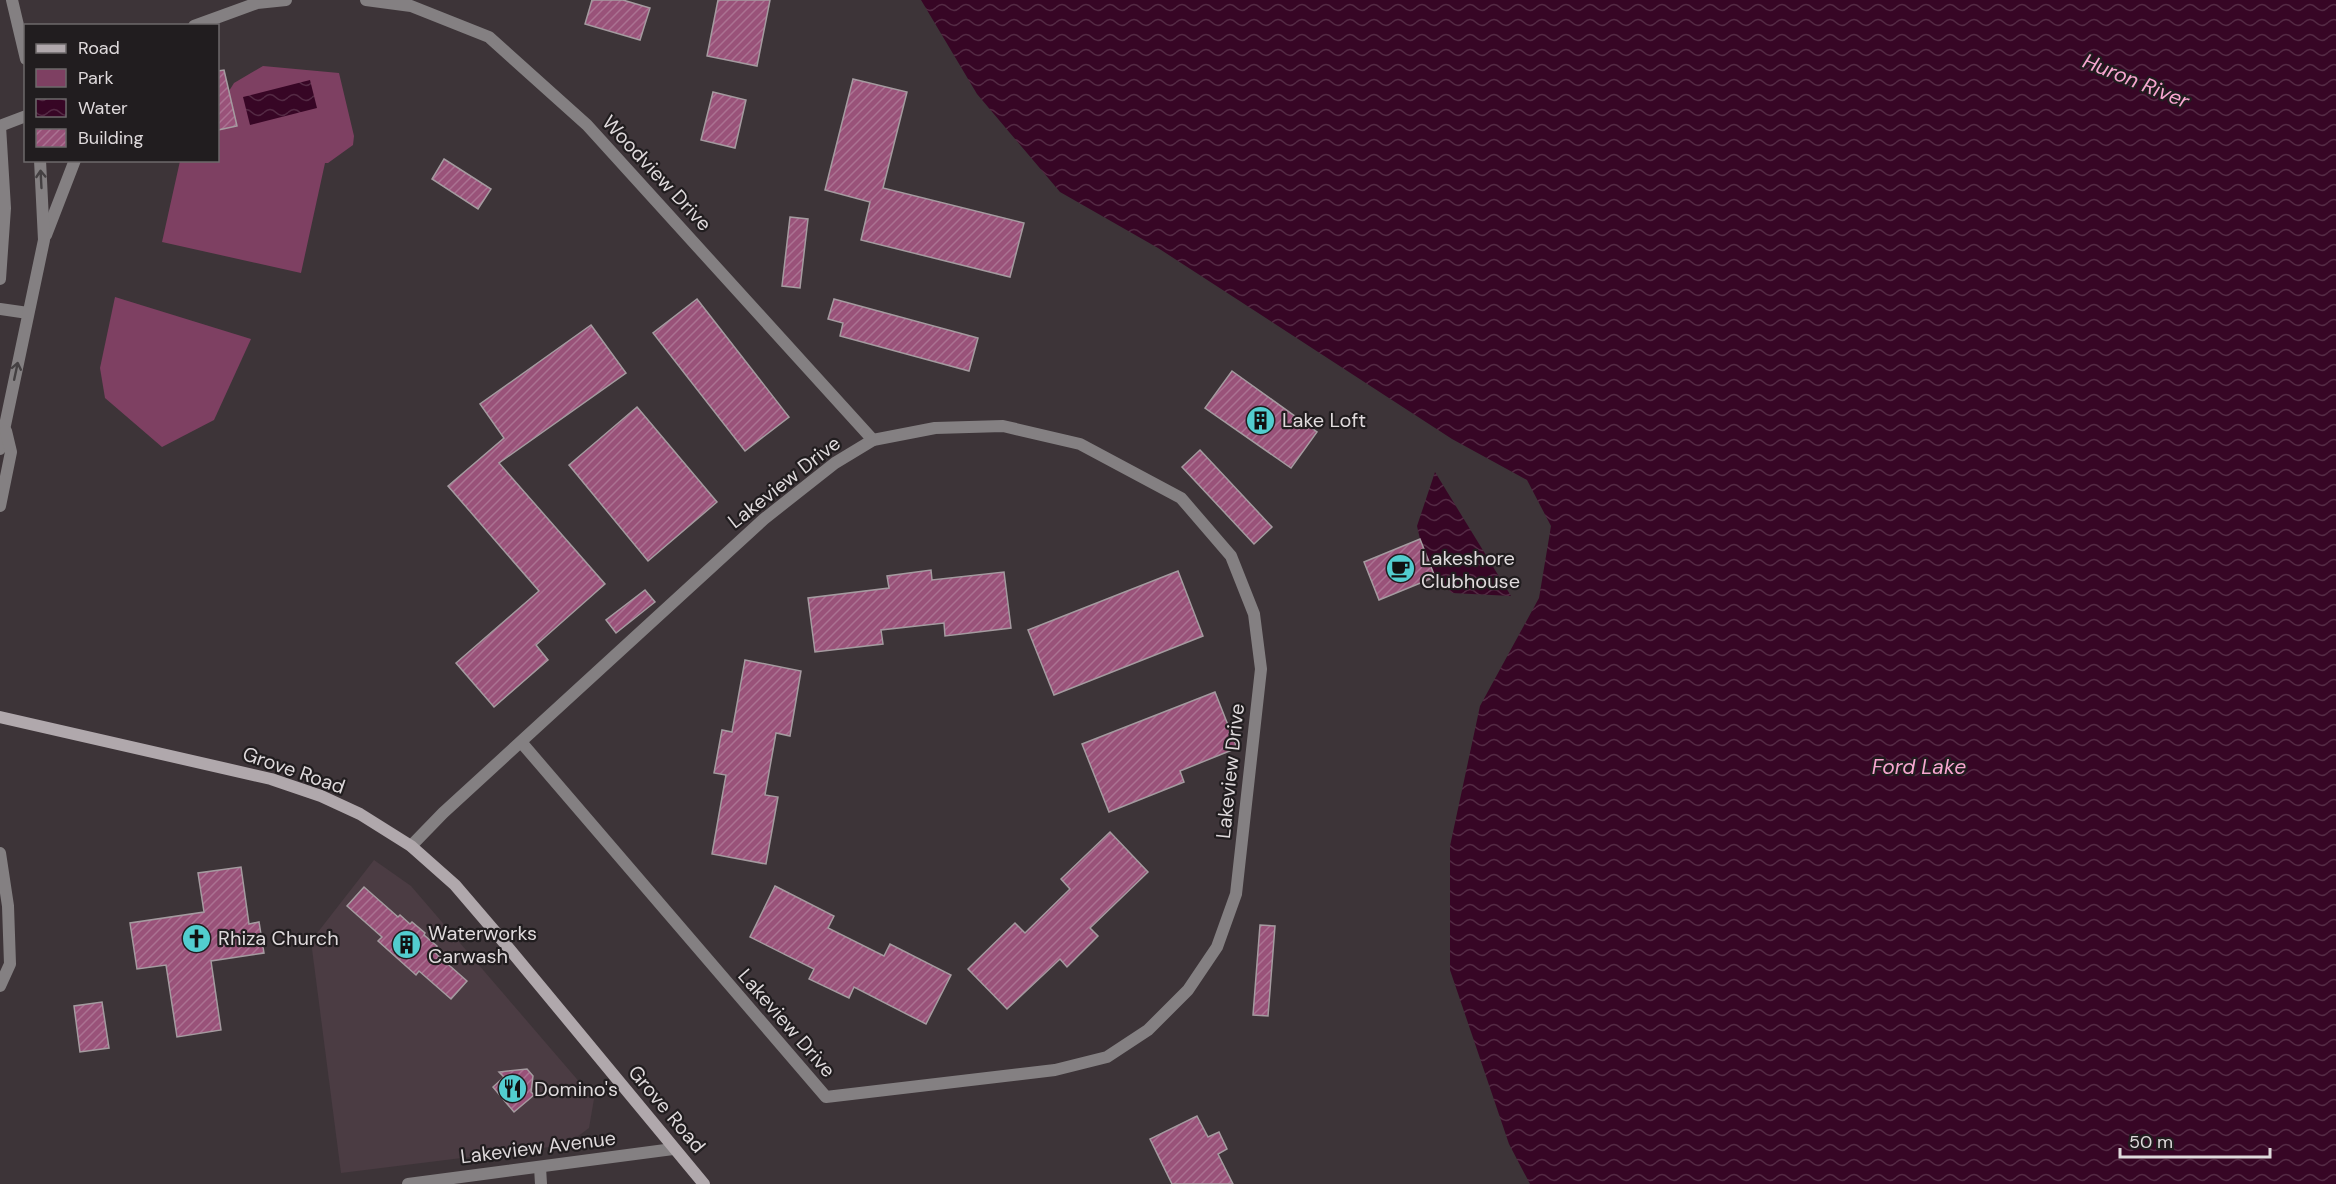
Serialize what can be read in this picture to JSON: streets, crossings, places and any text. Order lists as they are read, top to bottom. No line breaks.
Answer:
{"streets":{"main road":["Grove Road"],"street":["Woodview Drive","Lakeview Drive","Lakeview Avenue"]},"crossings":[["Woodview Drive","Lakeview Drive"],["Grove Road","Lakeview Avenue"]],"water":["Huron River","Ford Lake"],"places":{"building":["Lake Loft","Waterworks Carwash"],"cafe":["Lakeshore Clubhouse"],"church":["Rhiza Church"],"restaurant":["Domino's"]},"legend":["Road","Park","Water","Building"],"scale_bar":"50 m"}
